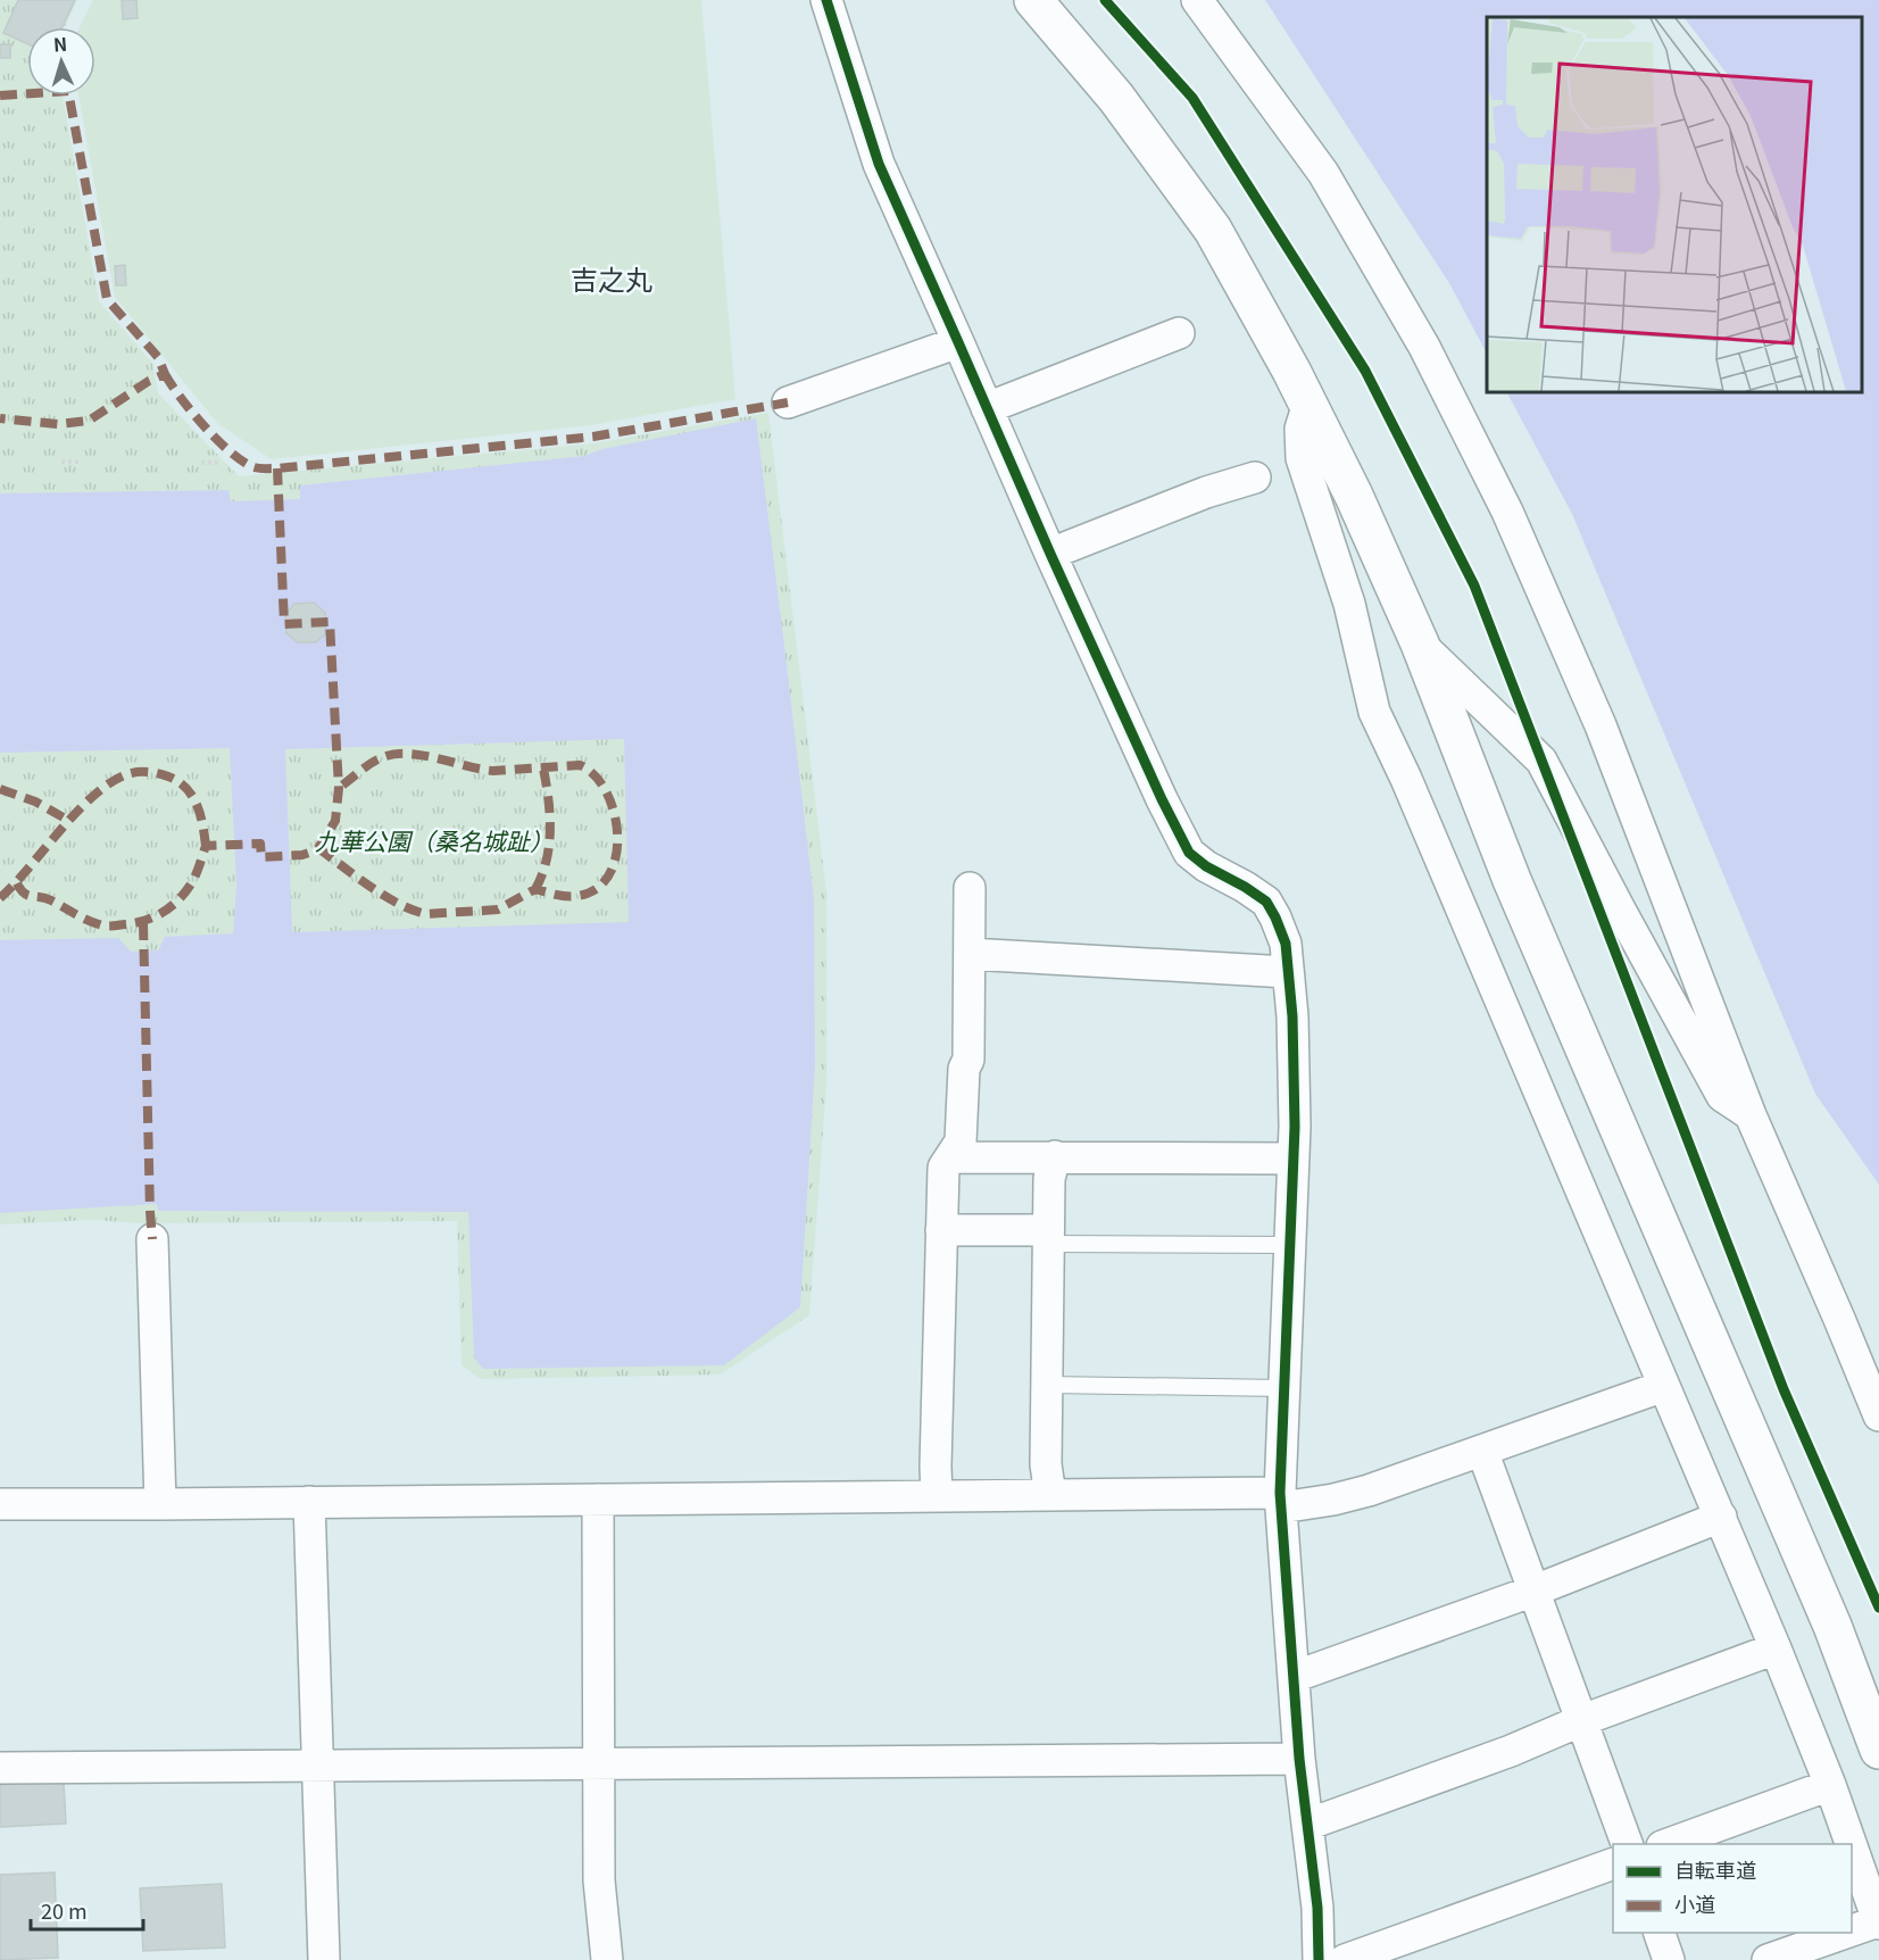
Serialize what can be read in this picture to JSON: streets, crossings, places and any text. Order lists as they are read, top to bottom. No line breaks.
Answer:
{"districts":["吉之丸"],"parks":["九華公園（桑名城趾）"],"legend":["自転車道","小道"],"scale_bar":"20 m","north":"top"}
